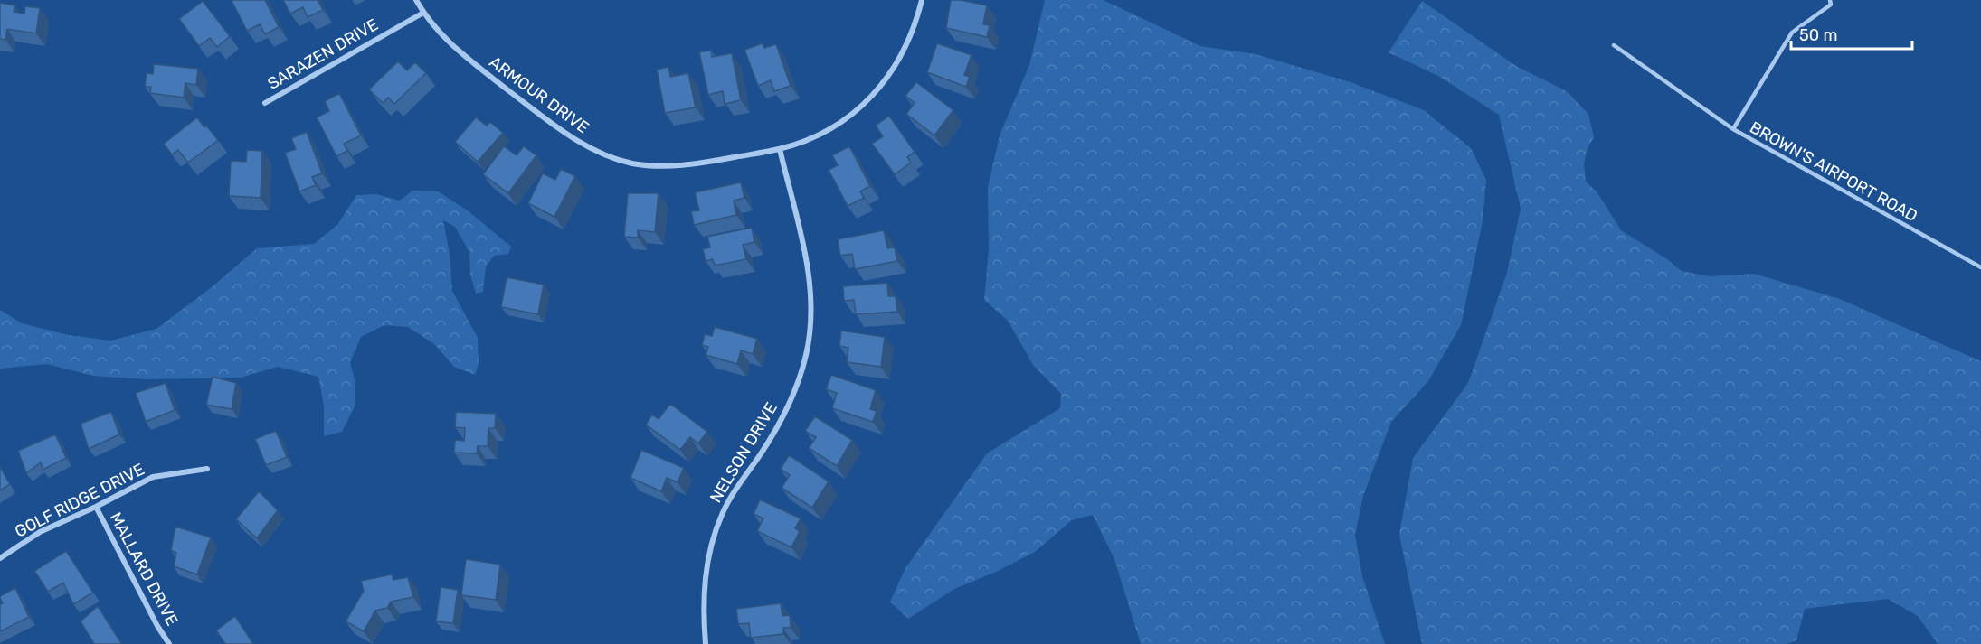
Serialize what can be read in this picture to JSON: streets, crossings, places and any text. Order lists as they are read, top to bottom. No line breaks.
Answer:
{"streets":{"street":["SARAZEN DRIVE","ARMOUR DRIVE","NELSON DRIVE","GOLF RIDGE DRIVE","MALLARD DRIVE"],"lane":["BROWN'S AIRPORT ROAD"]},"crossings":[["SARAZEN DRIVE","ARMOUR DRIVE"],["ARMOUR DRIVE","NELSON DRIVE"],["GOLF RIDGE DRIVE","MALLARD DRIVE"]],"scale_bar":"50 m"}
